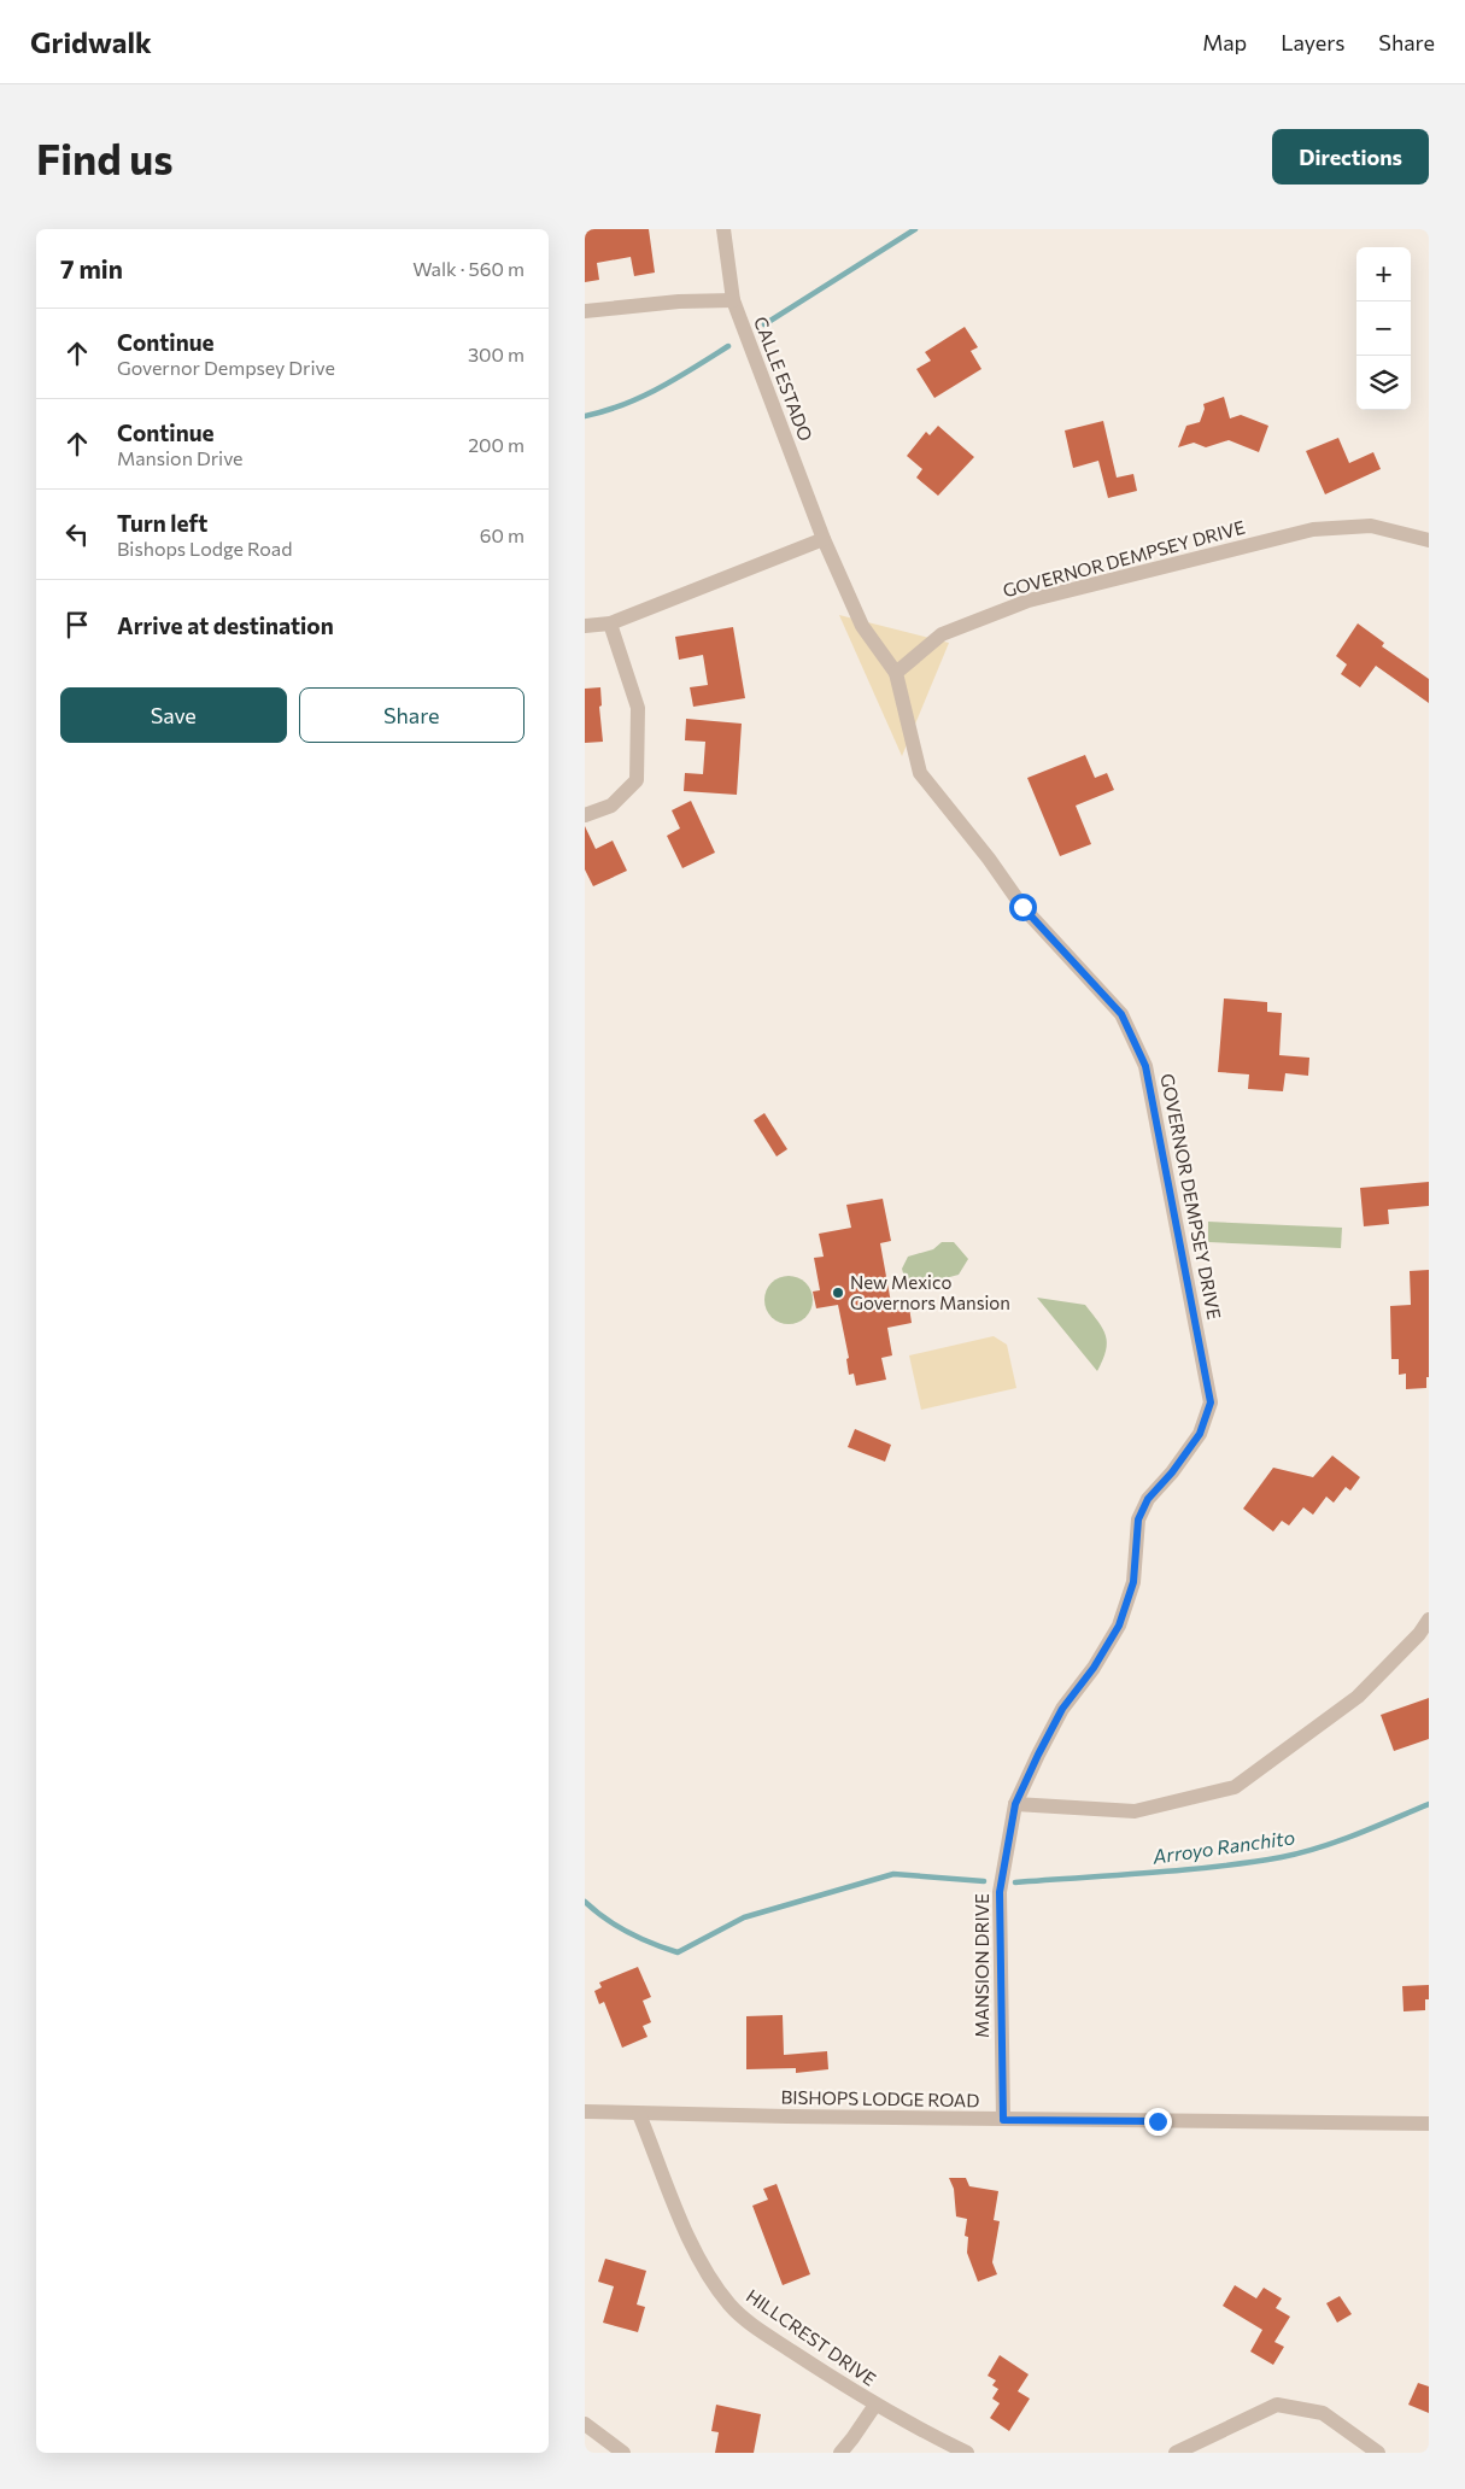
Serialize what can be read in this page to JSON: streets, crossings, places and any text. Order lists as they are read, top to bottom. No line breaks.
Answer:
{"streets":{"street":["CALLE ESTADO","GOVERNOR DEMPSEY DRIVE","MANSION DRIVE","BISHOPS LODGE ROAD","HILLCREST DRIVE"]},"crossings":[["CALLE ESTADO","GOVERNOR DEMPSEY DRIVE"],["GOVERNOR DEMPSEY DRIVE","MANSION DRIVE"],["MANSION DRIVE","BISHOPS LODGE ROAD"],["BISHOPS LODGE ROAD","HILLCREST DRIVE"]],"water":["Arroyo Ranchito"],"places":["New Mexico Governors Mansion"],"page":{"header":"Gridwalk","nav":["Map","Layers","Share"],"buttons":["Directions",["Save","Share"]],"title":"Find us","heading":["7 min","Walk · 560 m"],"map_buttons":["+","−"],"list":[["Continue","Governor Dempsey Drive","300 m"],["Continue","Mansion Drive","200 m"],["Turn left","Bishops Lodge Road","60 m"],"Arrive at destination"]}}
